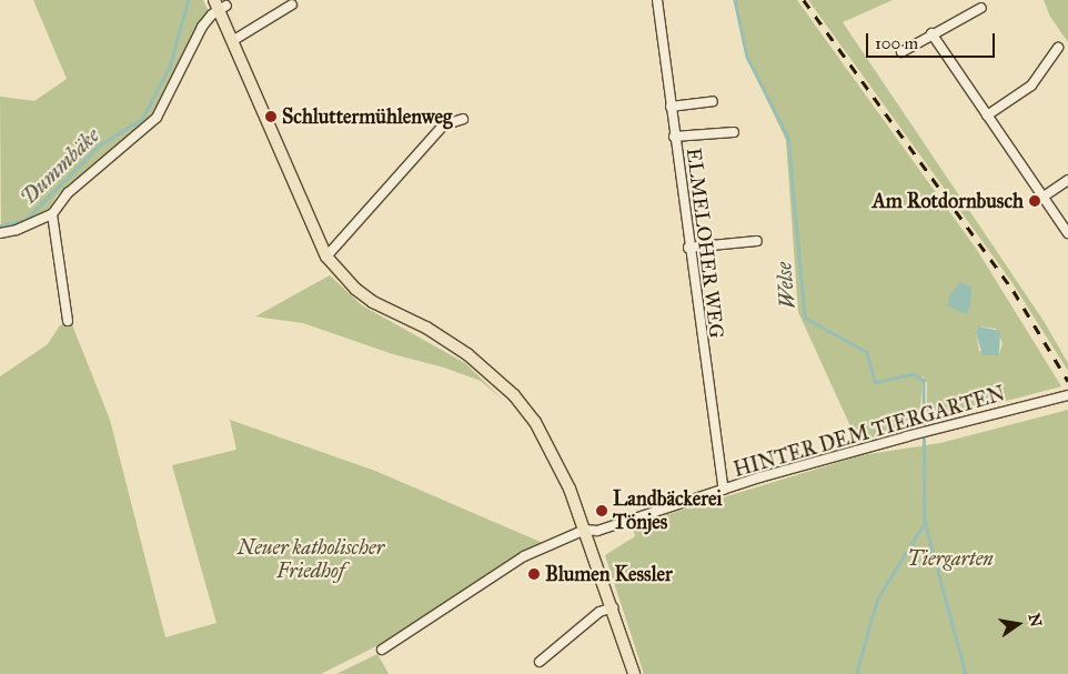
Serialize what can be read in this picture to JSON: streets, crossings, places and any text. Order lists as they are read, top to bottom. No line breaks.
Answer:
{"streets":{"street":["ELMELOHER WEG","HINTER DEM TIERGARTEN"]},"crossings":[["ELMELOHER WEG","HINTER DEM TIERGARTEN"]],"water":["Dummbäke","Welse"],"parks":["Neuer katholischer Friedhof","Tiergarten"],"places":["Schluttermühlenweg","Am Rotdornbusch","Landbäckerei Tönjes","Blumen Kessler"],"scale_bar":"100 m","north":"right"}
